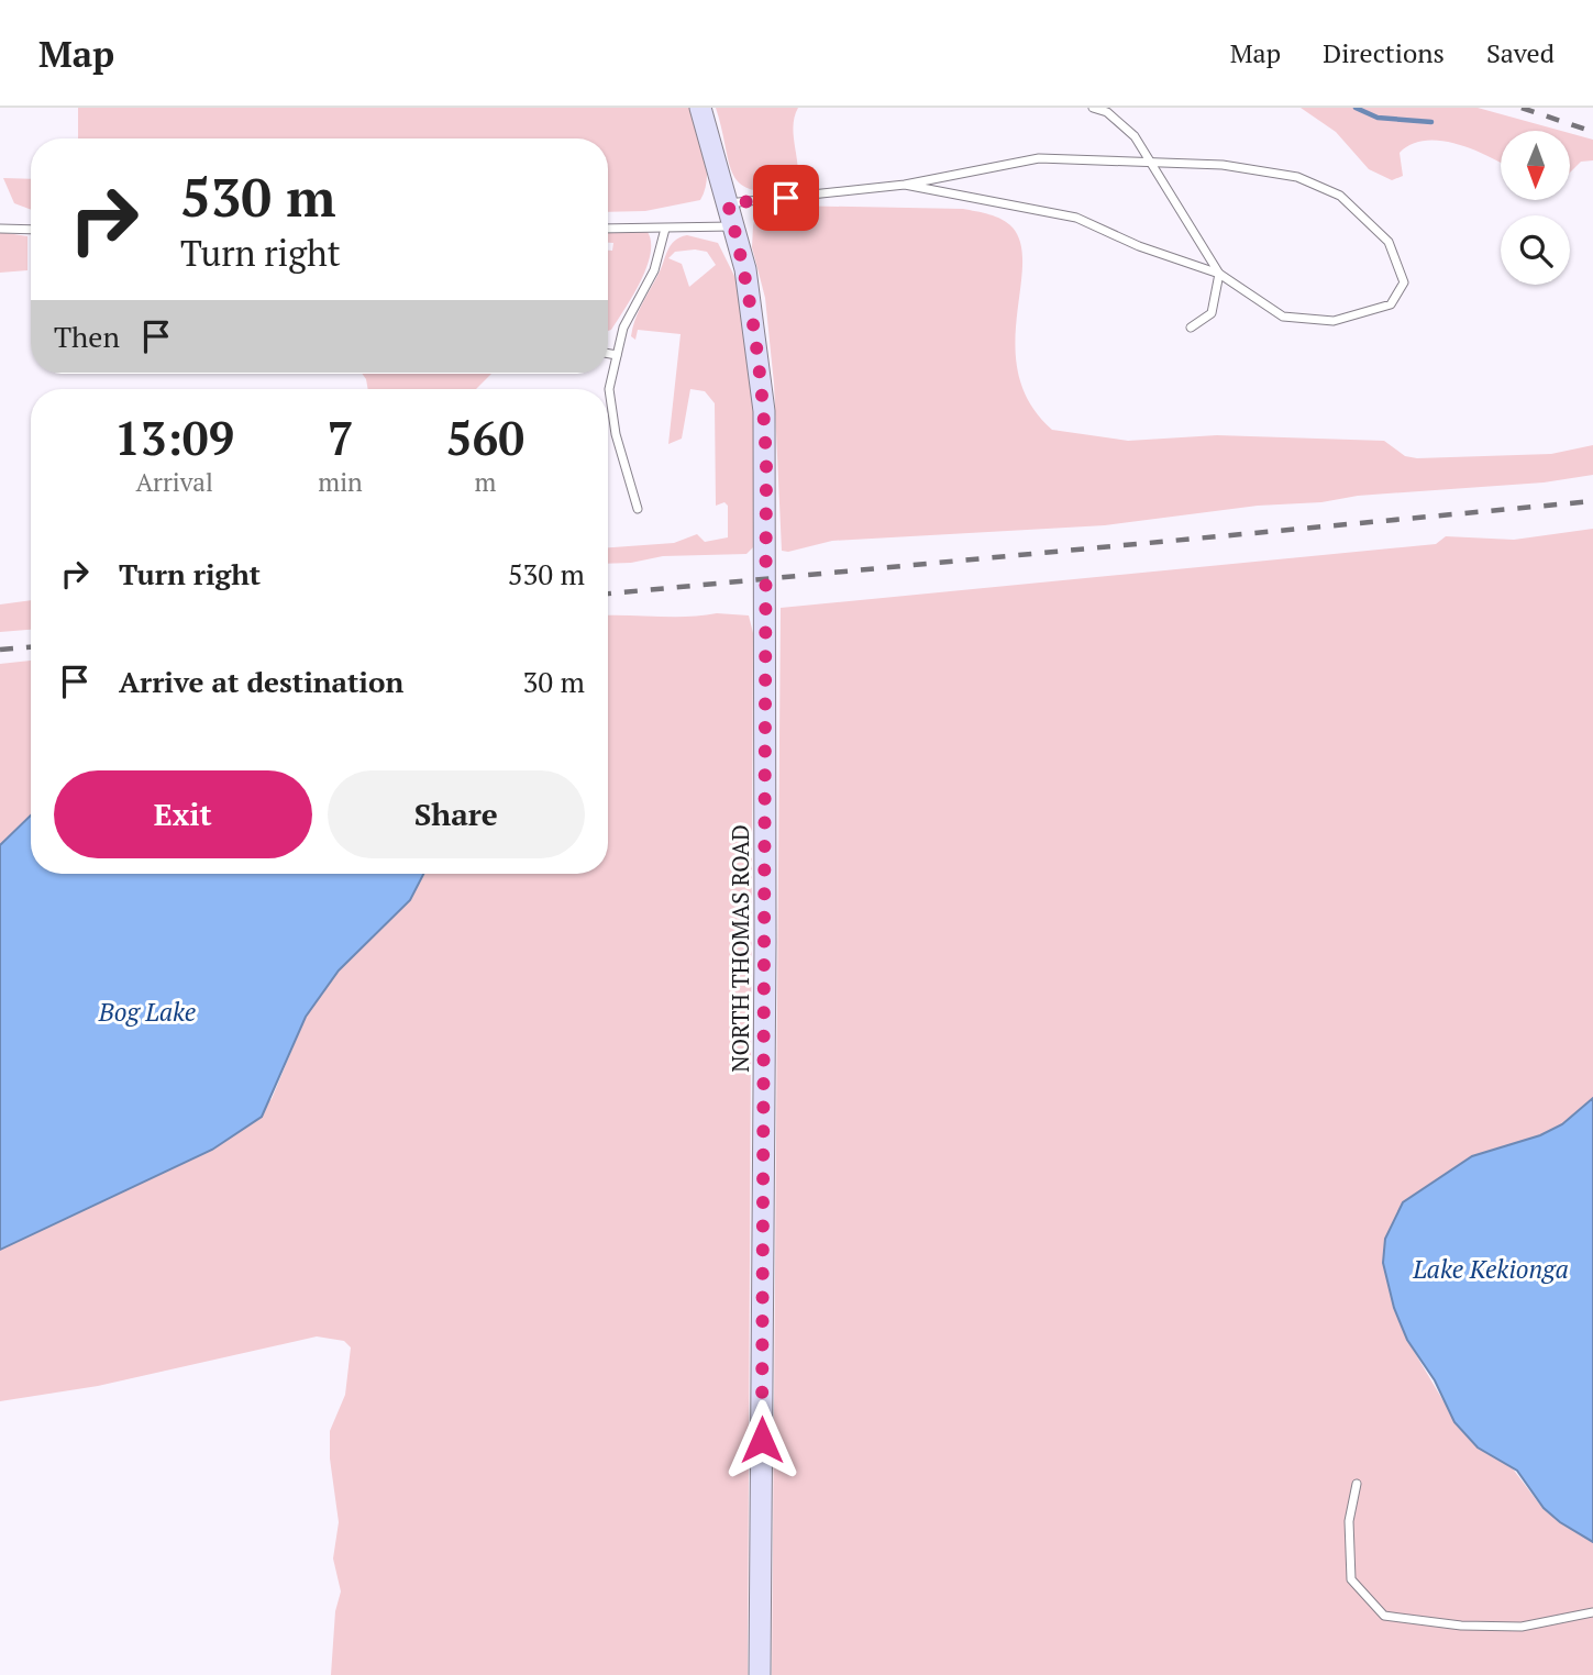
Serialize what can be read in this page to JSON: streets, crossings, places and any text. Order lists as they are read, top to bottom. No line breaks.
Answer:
{"streets":{"main road":["NORTH THOMAS ROAD"]},"water":["Bog Lake","Lake Kekionga"],"north":"bottom","page":{"header":"Map","nav":["Map","Directions","Saved"],"turn":["530 m","Turn right"],"then":"Then","eta":["13:09","Arrival","7","min","560","m"],"list":[{"name":"Turn right","value":"530 m"},{"name":"Arrive at destination","value":"30 m"}],"buttons":["Exit","Share"]}}
